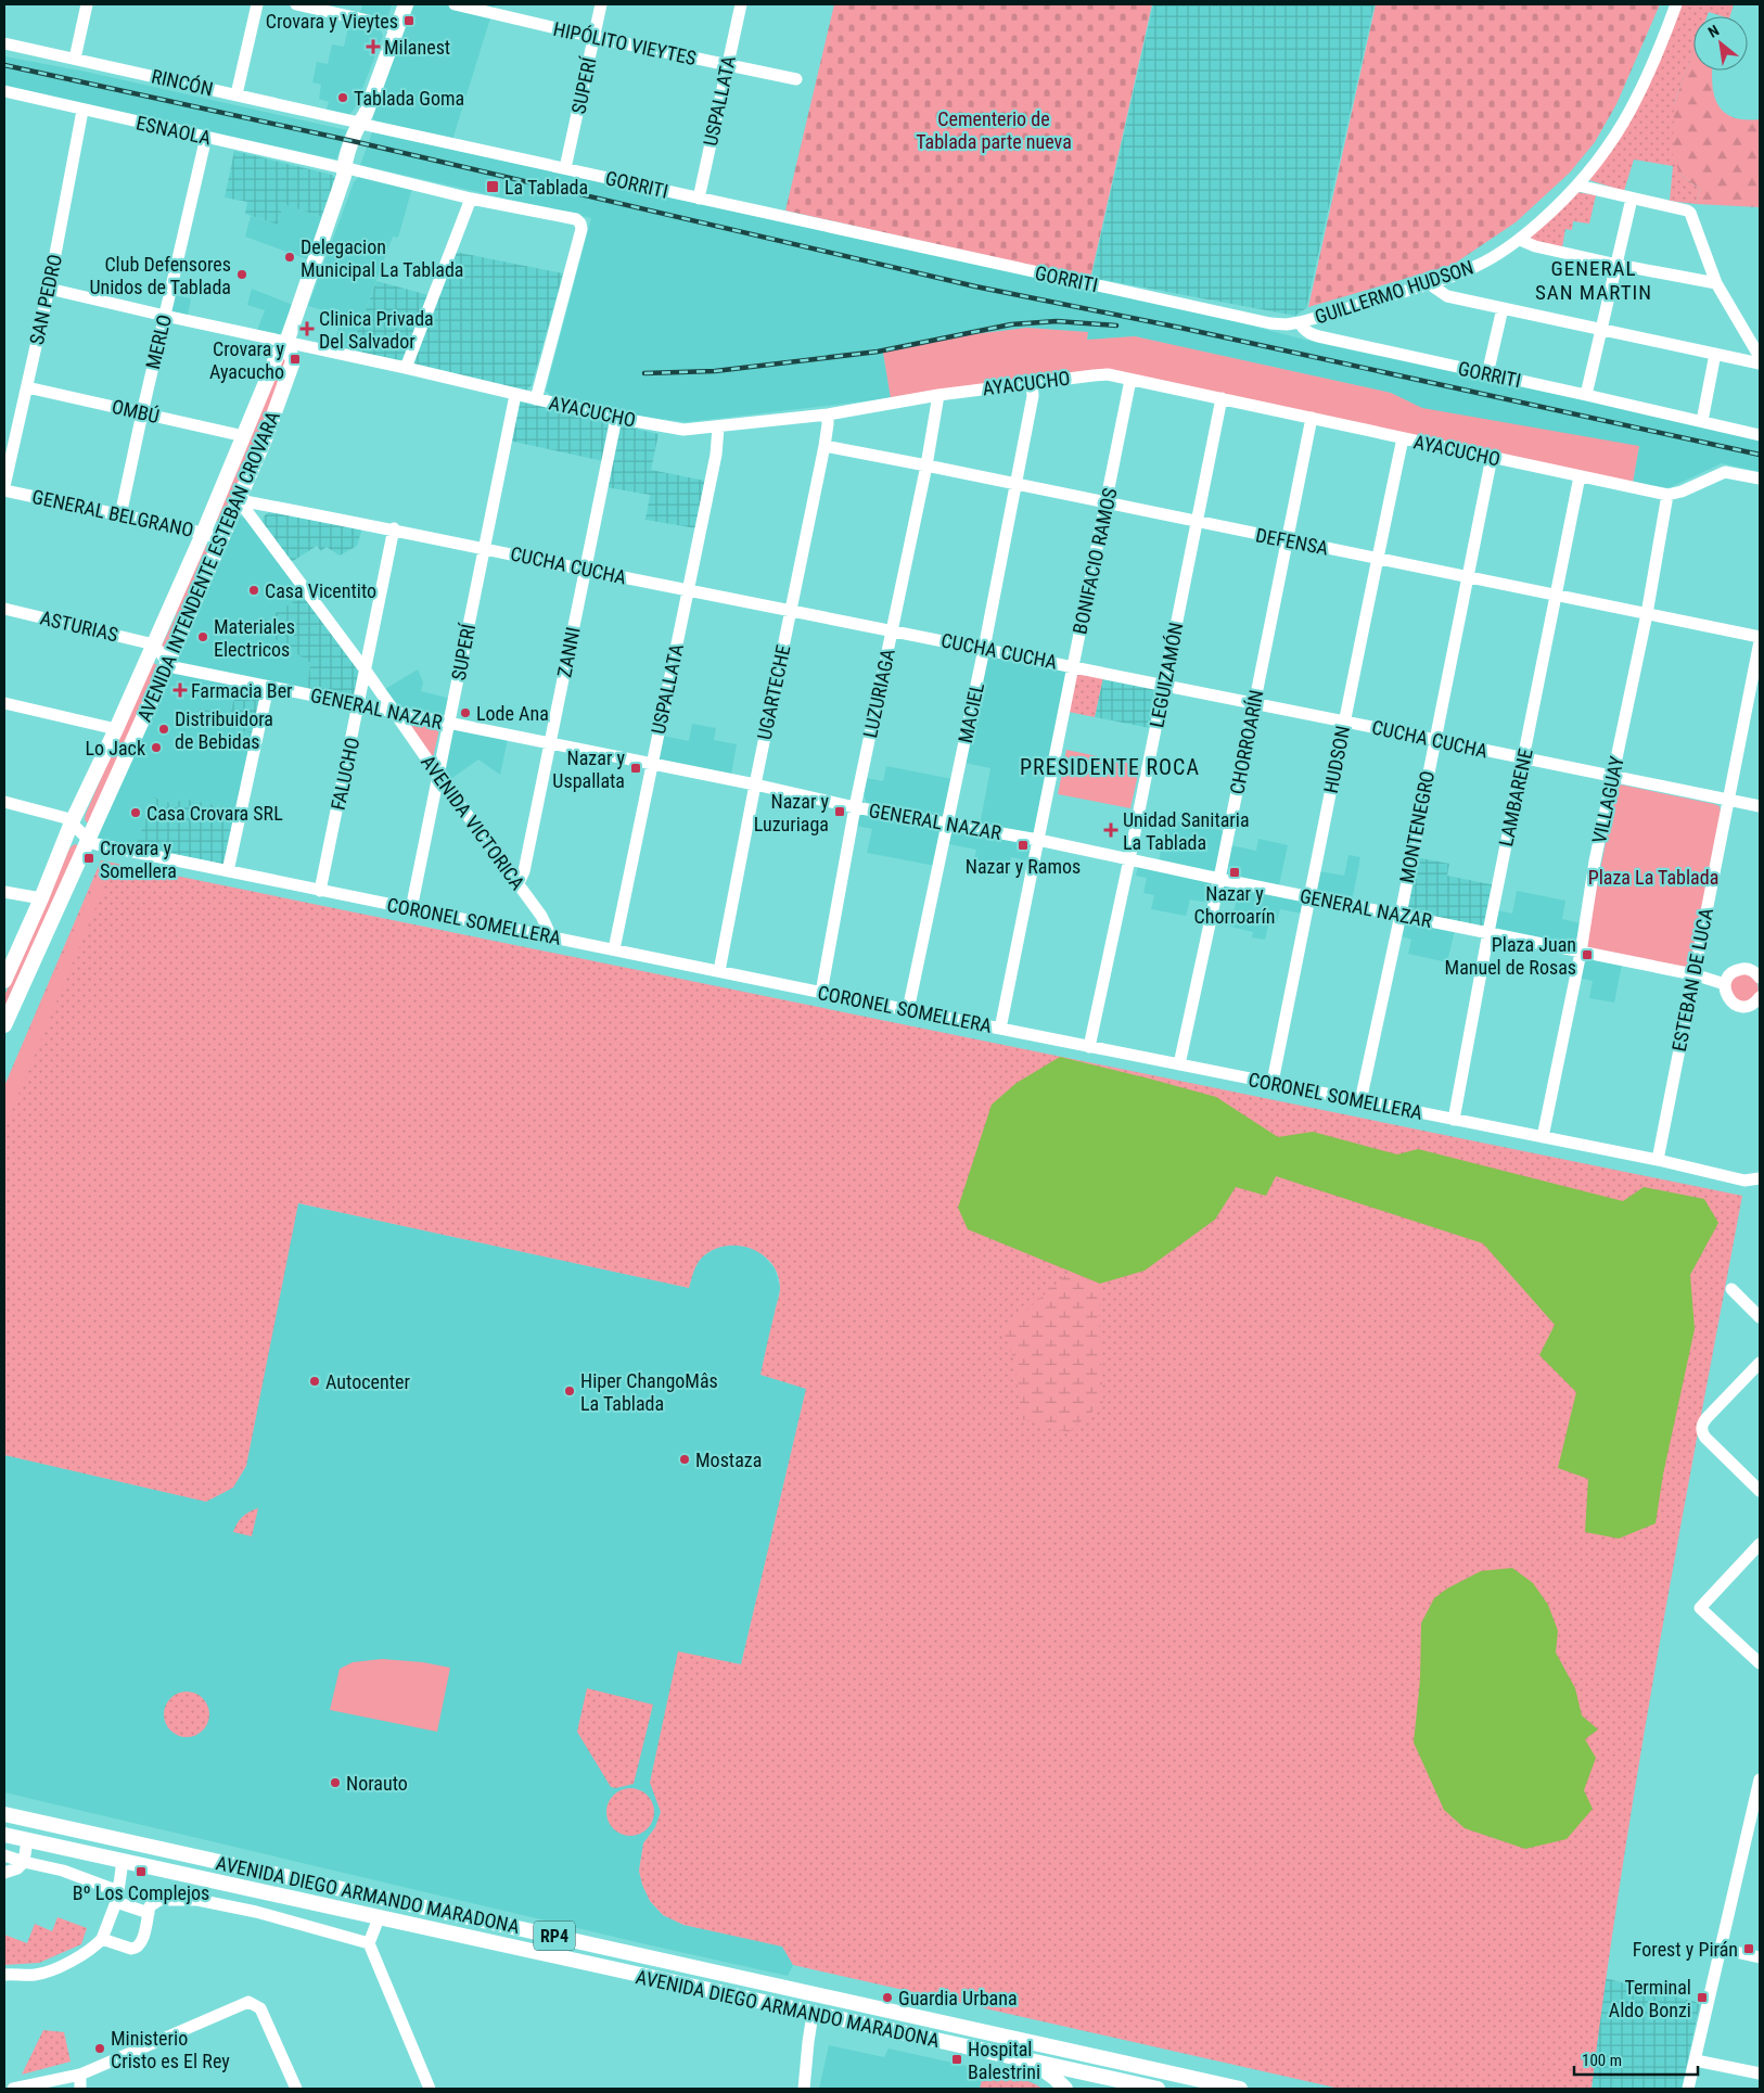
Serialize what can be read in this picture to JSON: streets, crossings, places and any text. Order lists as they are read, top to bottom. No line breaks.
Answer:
{"streets":{"main road":["AVENIDA INTENDENTE ESTEBAN CROVARA","AVENIDA DIEGO ARMANDO MARADONA","RP4"],"street":["HIPÓLITO VIEYTES","RINCÓN","SUPERÍ","USPALLATA","ESNAOLA","GORRITI","GUILLERMO HUDSON","SAN PEDRO","MERLO","AYACUCHO","OMBÚ","GENERAL BELGRANO","DEFENSA","BONIFACIO RAMOS","CUCHA CUCHA","ASTURIAS","ZANNI","LEGUIZAMÓN","UGARTECHE","LUZURIAGA","GENERAL NAZAR","MACIEL","CHORROARÍN","HUDSON","FALUCHO","LAMBARENE","VILLAGUAY","AVENIDA VICTORICA","MONTENEGRO","CORONEL SOMELLERA","ESTEBAN DE LUCA"]},"crossings":[["HIPÓLITO VIEYTES","SUPERÍ"],["HIPÓLITO VIEYTES","USPALLATA"],["RINCÓN","GORRITI"],["RINCÓN","AVENIDA INTENDENTE ESTEBAN CROVARA"],["SUPERÍ","GORRITI"],["SUPERÍ","AYACUCHO"],["SUPERÍ","CUCHA CUCHA"],["SUPERÍ","GENERAL NAZAR"],["SUPERÍ","AVENIDA VICTORICA"],["SUPERÍ","CORONEL SOMELLERA"],["USPALLATA","GORRITI"],["USPALLATA","AYACUCHO"],["USPALLATA","CUCHA CUCHA"],["USPALLATA","GENERAL NAZAR"],["USPALLATA","CORONEL SOMELLERA"],["ESNAOLA","SAN PEDRO"],["ESNAOLA","MERLO"],["ESNAOLA","AYACUCHO"],["ESNAOLA","AVENIDA INTENDENTE ESTEBAN CROVARA"],["GORRITI","GUILLERMO HUDSON"],["GORRITI","AVENIDA INTENDENTE ESTEBAN CROVARA"],["SAN PEDRO","AYACUCHO"],["SAN PEDRO","OMBÚ"],["SAN PEDRO","GENERAL BELGRANO"],["MERLO","AYACUCHO"],["MERLO","OMBÚ"],["MERLO","GENERAL BELGRANO"],["AYACUCHO","BONIFACIO RAMOS"],["AYACUCHO","AVENIDA INTENDENTE ESTEBAN CROVARA"],["AYACUCHO","ZANNI"],["AYACUCHO","LEGUIZAMÓN"],["AYACUCHO","UGARTECHE"],["AYACUCHO","LUZURIAGA"],["AYACUCHO","MACIEL"],["AYACUCHO","CHORROARÍN"],["AYACUCHO","HUDSON"],["AYACUCHO","LAMBARENE"],["AYACUCHO","VILLAGUAY"],["AYACUCHO","MONTENEGRO"],["OMBÚ","AVENIDA INTENDENTE ESTEBAN CROVARA"],["GENERAL BELGRANO","AVENIDA INTENDENTE ESTEBAN CROVARA"],["DEFENSA","BONIFACIO RAMOS"],["DEFENSA","LEGUIZAMÓN"],["DEFENSA","UGARTECHE"],["DEFENSA","LUZURIAGA"],["DEFENSA","MACIEL"],["DEFENSA","CHORROARÍN"],["DEFENSA","HUDSON"],["DEFENSA","LAMBARENE"],["DEFENSA","VILLAGUAY"],["DEFENSA","MONTENEGRO"],["DEFENSA","ESTEBAN DE LUCA"],["BONIFACIO RAMOS","CUCHA CUCHA"],["BONIFACIO RAMOS","GENERAL NAZAR"],["BONIFACIO RAMOS","CORONEL SOMELLERA"],["CUCHA CUCHA","AVENIDA INTENDENTE ESTEBAN CROVARA"],["CUCHA CUCHA","ZANNI"],["CUCHA CUCHA","LEGUIZAMÓN"],["CUCHA CUCHA","UGARTECHE"],["CUCHA CUCHA","LUZURIAGA"],["CUCHA CUCHA","MACIEL"],["CUCHA CUCHA","CHORROARÍN"],["CUCHA CUCHA","HUDSON"],["CUCHA CUCHA","FALUCHO"],["CUCHA CUCHA","LAMBARENE"],["CUCHA CUCHA","VILLAGUAY"],["CUCHA CUCHA","AVENIDA VICTORICA"],["CUCHA CUCHA","MONTENEGRO"],["CUCHA CUCHA","ESTEBAN DE LUCA"],["AVENIDA INTENDENTE ESTEBAN CROVARA","ASTURIAS"],["AVENIDA INTENDENTE ESTEBAN CROVARA","GENERAL NAZAR"],["AVENIDA INTENDENTE ESTEBAN CROVARA","AVENIDA VICTORICA"],["AVENIDA INTENDENTE ESTEBAN CROVARA","CORONEL SOMELLERA"],["ZANNI","GENERAL NAZAR"],["ZANNI","AVENIDA VICTORICA"],["LEGUIZAMÓN","GENERAL NAZAR"],["LEGUIZAMÓN","CORONEL SOMELLERA"],["UGARTECHE","GENERAL NAZAR"],["UGARTECHE","CORONEL SOMELLERA"],["LUZURIAGA","GENERAL NAZAR"],["LUZURIAGA","CORONEL SOMELLERA"],["GENERAL NAZAR","MACIEL"],["GENERAL NAZAR","CHORROARÍN"],["GENERAL NAZAR","HUDSON"],["GENERAL NAZAR","FALUCHO"],["GENERAL NAZAR","LAMBARENE"],["GENERAL NAZAR","VILLAGUAY"],["GENERAL NAZAR","AVENIDA VICTORICA"],["GENERAL NAZAR","MONTENEGRO"],["GENERAL NAZAR","ESTEBAN DE LUCA"],["MACIEL","CORONEL SOMELLERA"],["CHORROARÍN","CORONEL SOMELLERA"],["HUDSON","CORONEL SOMELLERA"],["FALUCHO","AVENIDA VICTORICA"],["FALUCHO","CORONEL SOMELLERA"],["LAMBARENE","CORONEL SOMELLERA"],["VILLAGUAY","CORONEL SOMELLERA"],["AVENIDA VICTORICA","CORONEL SOMELLERA"],["MONTENEGRO","CORONEL SOMELLERA"],["CORONEL SOMELLERA","ESTEBAN DE LUCA"]],"districts":["GENERAL SAN MARTIN","PRESIDENTE ROCA"],"parks":["Cementerio de Tablada parte nueva","Plaza La Tablada"],"places":{"transit":["Crovara y Vieytes","La Tablada","Crovara y Ayacucho","Nazar y Uspallata","Nazar y Luzuriaga","Nazar y Ramos","Crovara y Somellera","Nazar y Chorroarín","Plaza Juan Manuel de Rosas","Bº Los Complejos","Forest y Pirán","Terminal Aldo Bonzi","Hospital Balestrini"],"health":["Milanest","Clinica Privada Del Salvador","Farmacia Ber","Unidad Sanitaria La Tablada"],"other":["Tablada Goma","Delegacion Municipal La Tablada","Club Defensores Unidos de Tablada","Casa Vicentito","Materiales Electricos","Lode Ana","Distribuidora de Bebidas","Lo Jack","Casa Crovara SRL","Autocenter","Hiper ChangoMâs La Tablada","Mostaza","Norauto","Guardia Urbana","Ministerio Cristo es El Rey"]},"scale_bar":"100 m","north":"top left"}
